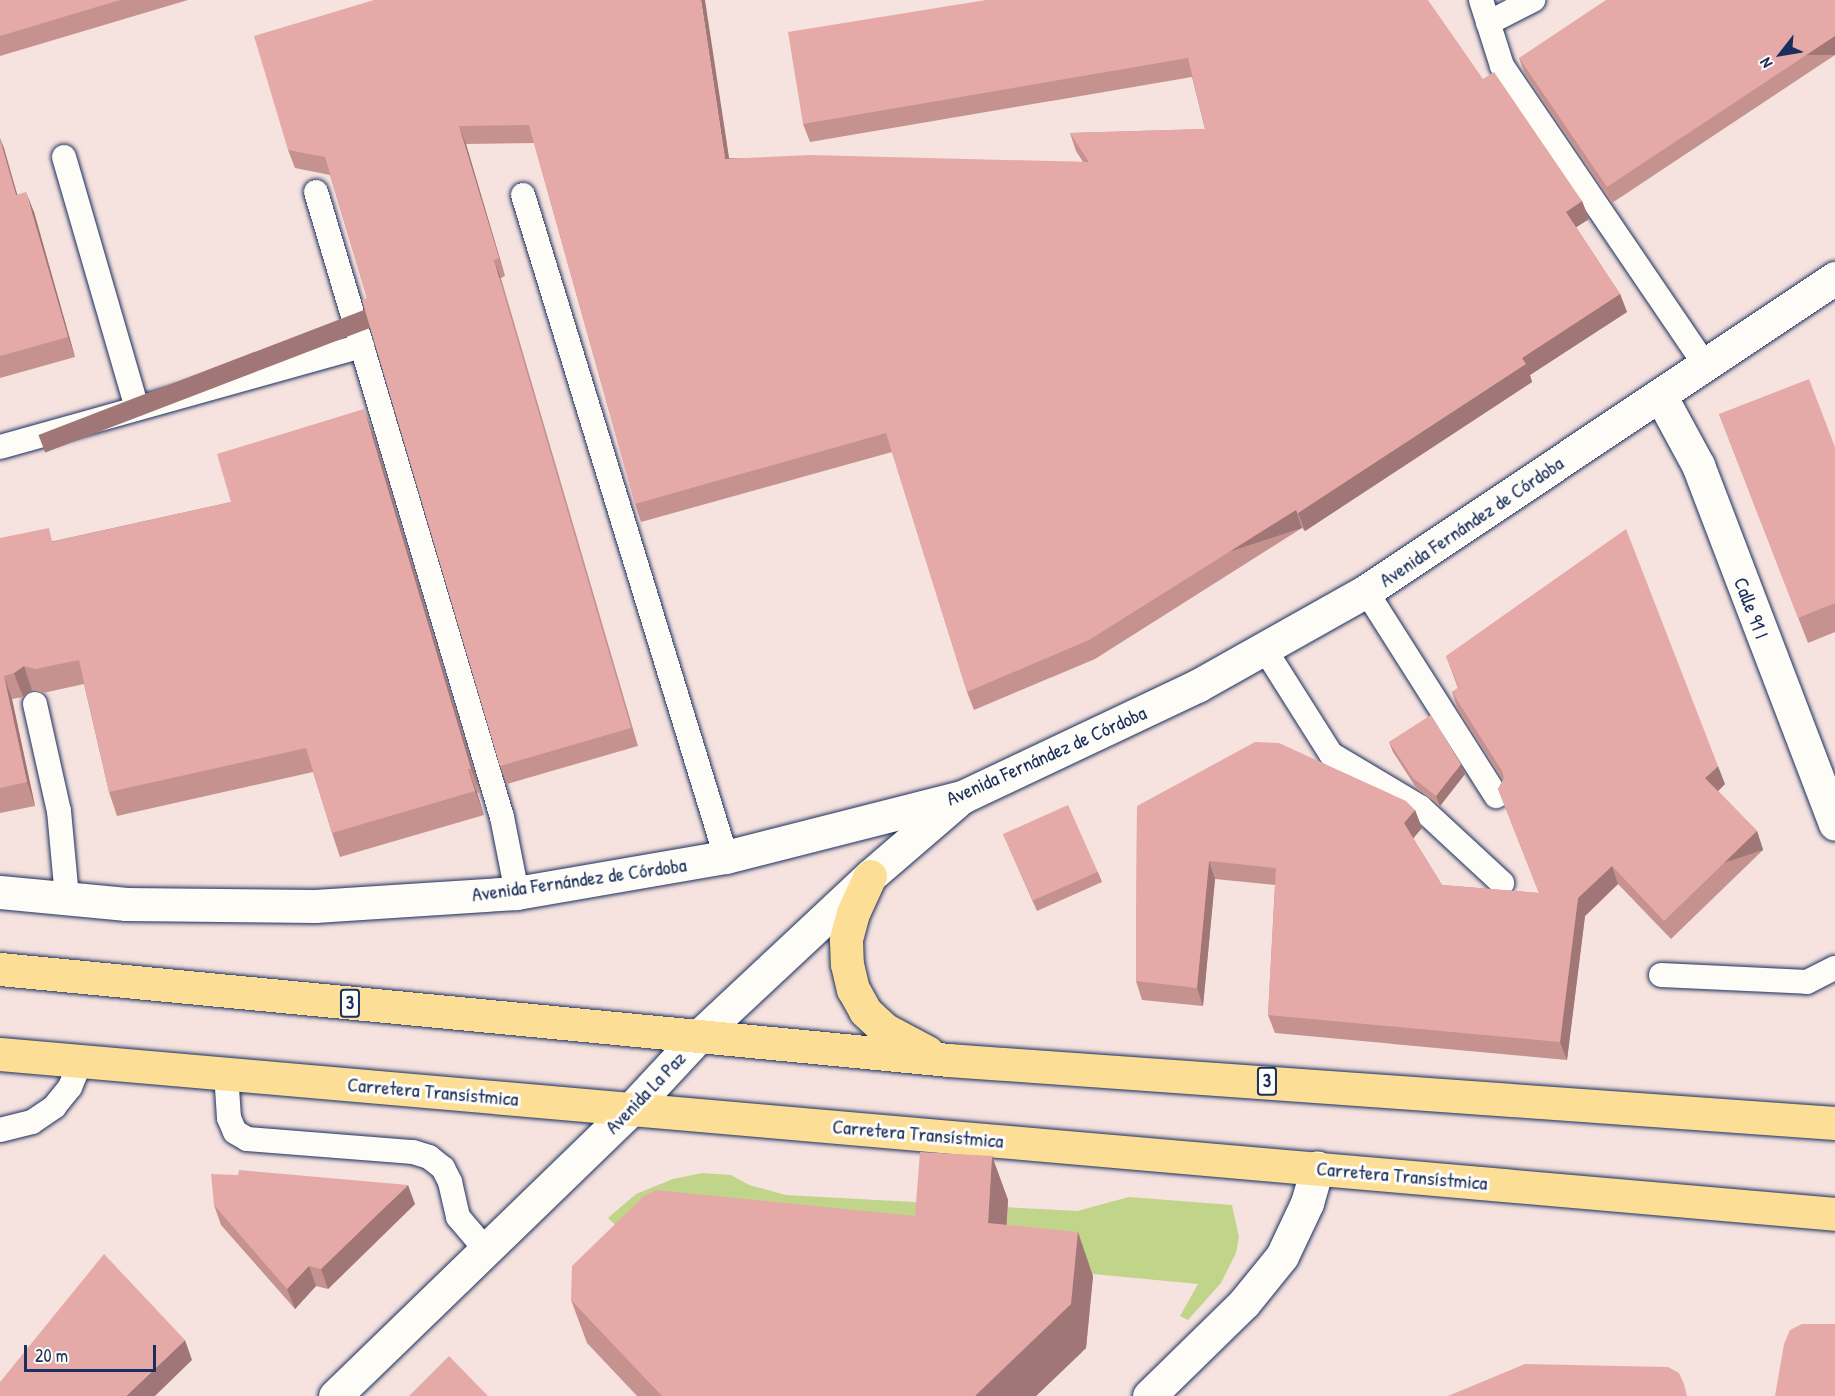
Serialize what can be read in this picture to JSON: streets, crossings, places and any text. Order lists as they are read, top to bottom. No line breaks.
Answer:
{"streets":{"main road":["Avenida Fernández de Córdoba","Calle 91 I","3","Carretera Transístmica","Avenida La Paz"]},"crossings":[["Avenida Fernández de Córdoba","Calle 91 I"],["Avenida Fernández de Córdoba","Avenida La Paz"],["3","Avenida La Paz"],["Carretera Transístmica","Avenida La Paz"]],"scale_bar":"20 m","north":"bottom left"}
